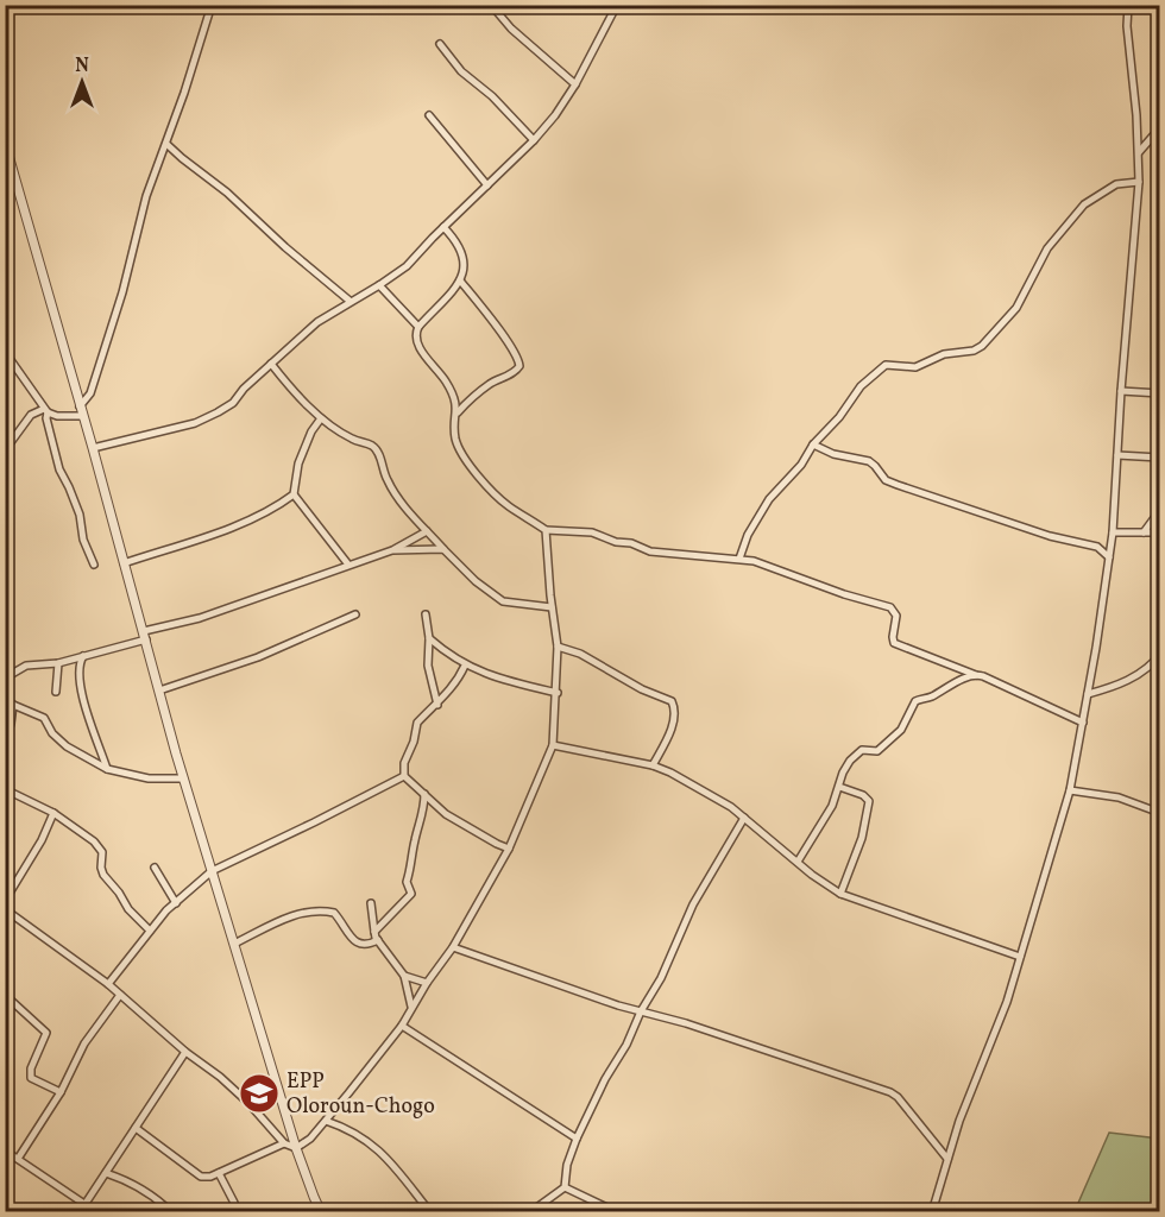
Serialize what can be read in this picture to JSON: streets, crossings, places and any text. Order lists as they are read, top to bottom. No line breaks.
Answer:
{"places":{"school or university":["EPP Oloroun-Chogo"]},"north":"top"}
